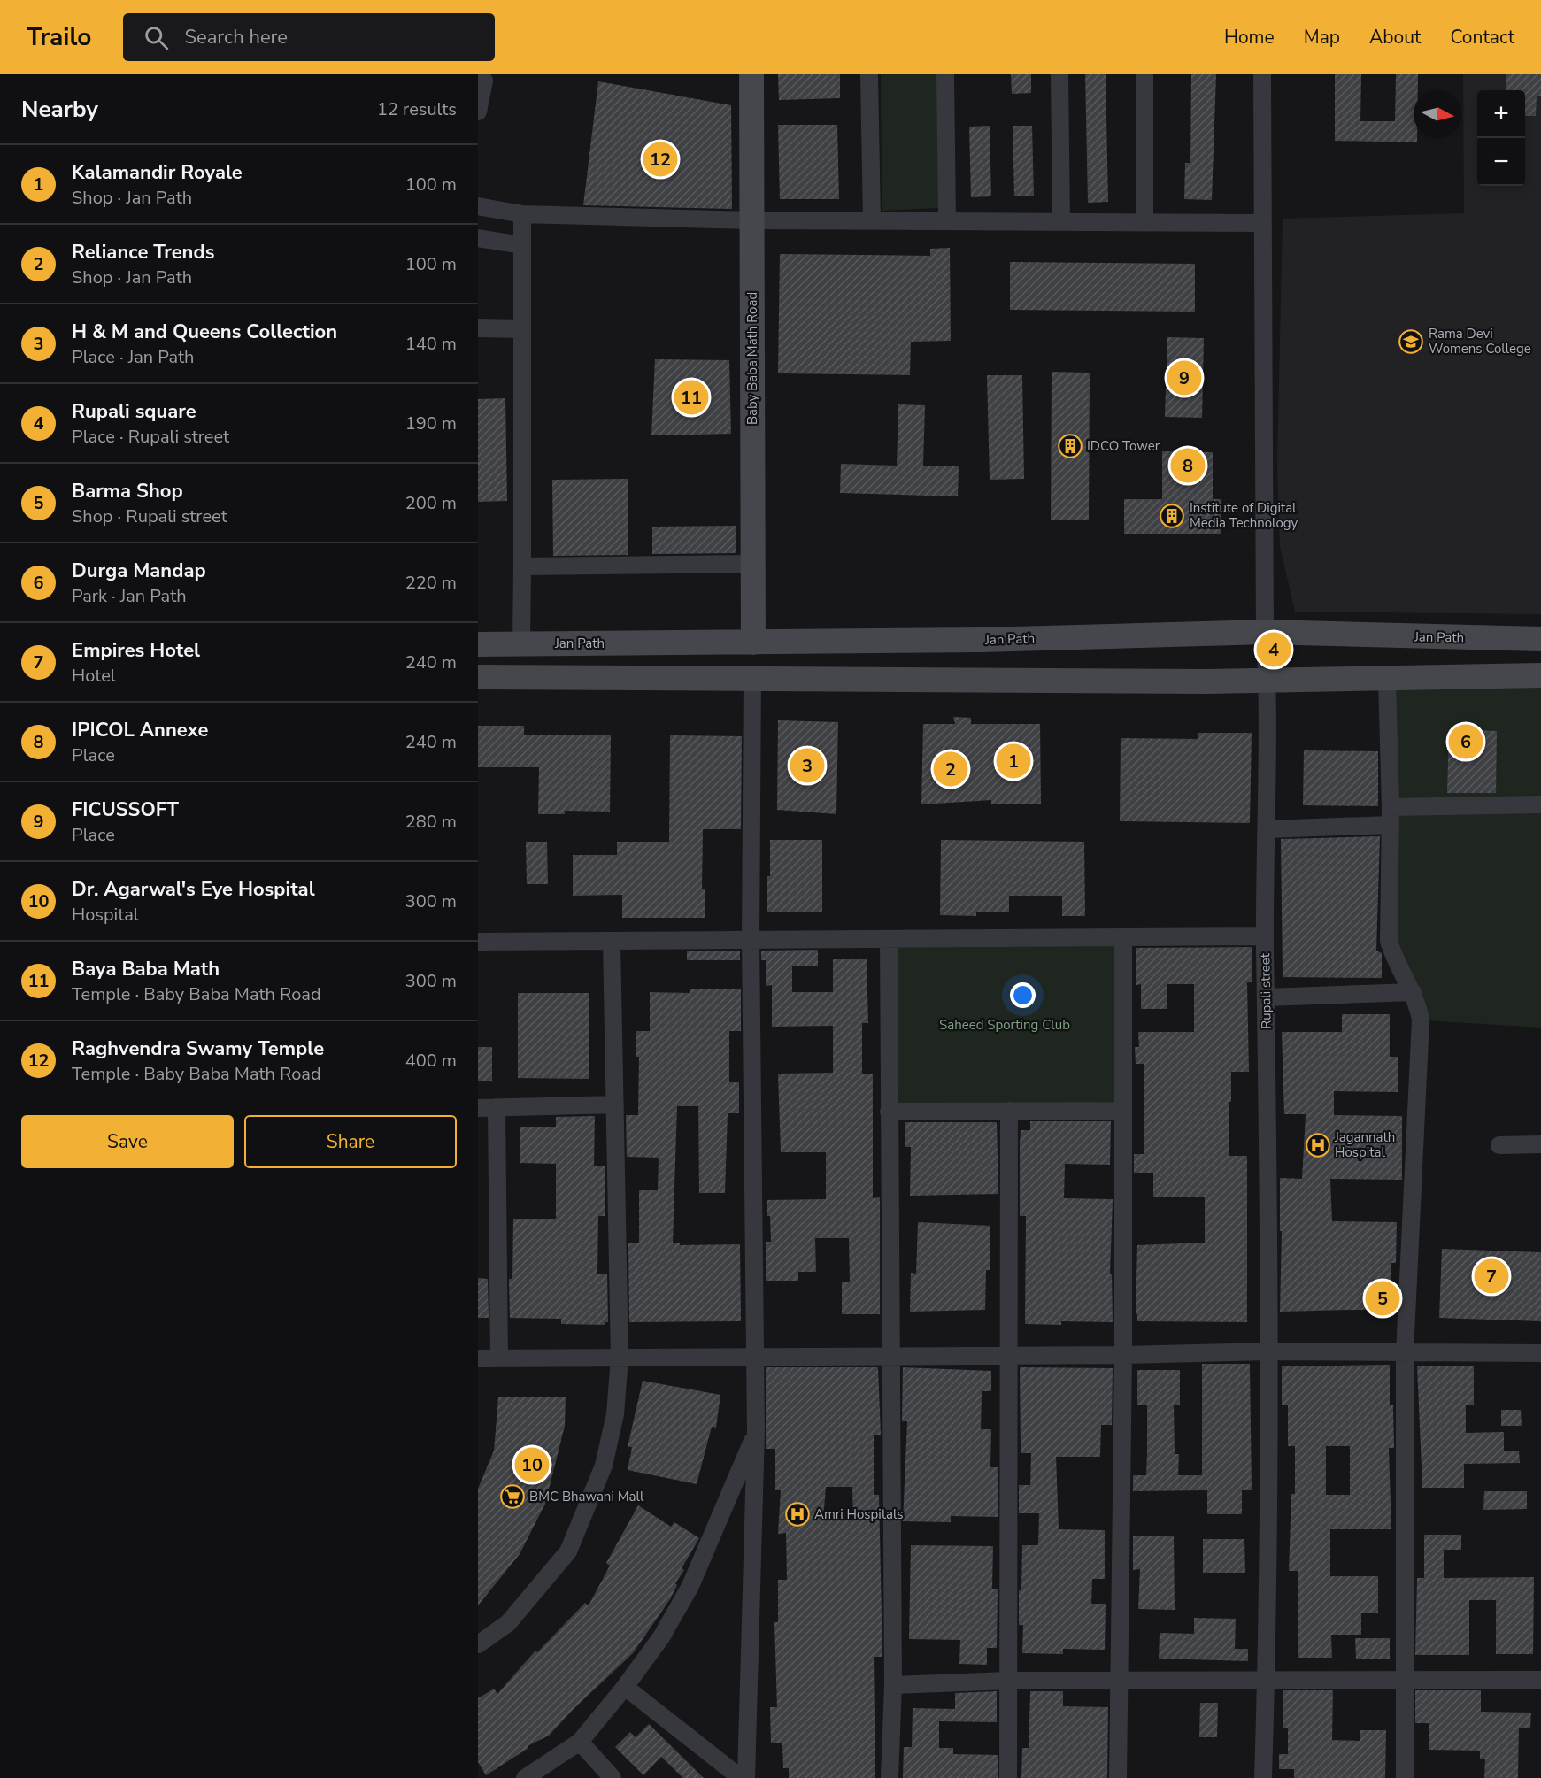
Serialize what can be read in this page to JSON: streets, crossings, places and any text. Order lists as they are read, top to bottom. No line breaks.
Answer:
{"streets":{"main road":["Baby Baba Math Road","Jan Path"],"street":["Rupali street"]},"crossings":[["Baby Baba Math Road","Jan Path"],["Jan Path","Rupali street"]],"parks":["Saheed Sporting Club"],"places":{"school or university":["Rama Devi Womens College"],"building":["IDCO Tower","Institute of Digital Media Technology"],"hospital":["Jagannath Hospital","Amri Hospitals"],"supermarket":["BMC Bhawani Mall"]},"north":"right","page":{"header":"Trailo","search":"Search here","nav":["Home","Map","About","Contact"],"heading":["Nearby","12 results"],"map_buttons":["+","−"],"pins":["12","9","11","8","4","6","1","3","2","7","5","10"],"list":[{"mark":"1","name":"Kalamandir Royale","note":"Shop · Jan Path","value":"100 m"},{"mark":"2","name":"Reliance Trends","note":"Shop · Jan Path","value":"100 m"},{"mark":"3","name":"H & M and Queens Collection","note":"Place · Jan Path","value":"140 m"},{"mark":"4","name":"Rupali square","note":"Place · Rupali street","value":"190 m"},{"mark":"5","name":"Barma Shop","note":"Shop · Rupali street","value":"200 m"},{"mark":"6","name":"Durga Mandap","note":"Park · Jan Path","value":"220 m"},{"mark":"7","name":"Empires Hotel","note":"Hotel","value":"240 m"},{"mark":"8","name":"IPICOL Annexe","note":"Place","value":"240 m"},{"mark":"9","name":"FICUSSOFT","note":"Place","value":"280 m"},{"mark":"10","name":"Dr. Agarwal's Eye Hospital","note":"Hospital","value":"300 m"},{"mark":"11","name":"Baya Baba Math","note":"Temple · Baby Baba Math Road","value":"300 m"},{"mark":"12","name":"Raghvendra Swamy Temple","note":"Temple · Baby Baba Math Road","value":"400 m"}],"buttons":["Save","Share"]}}
